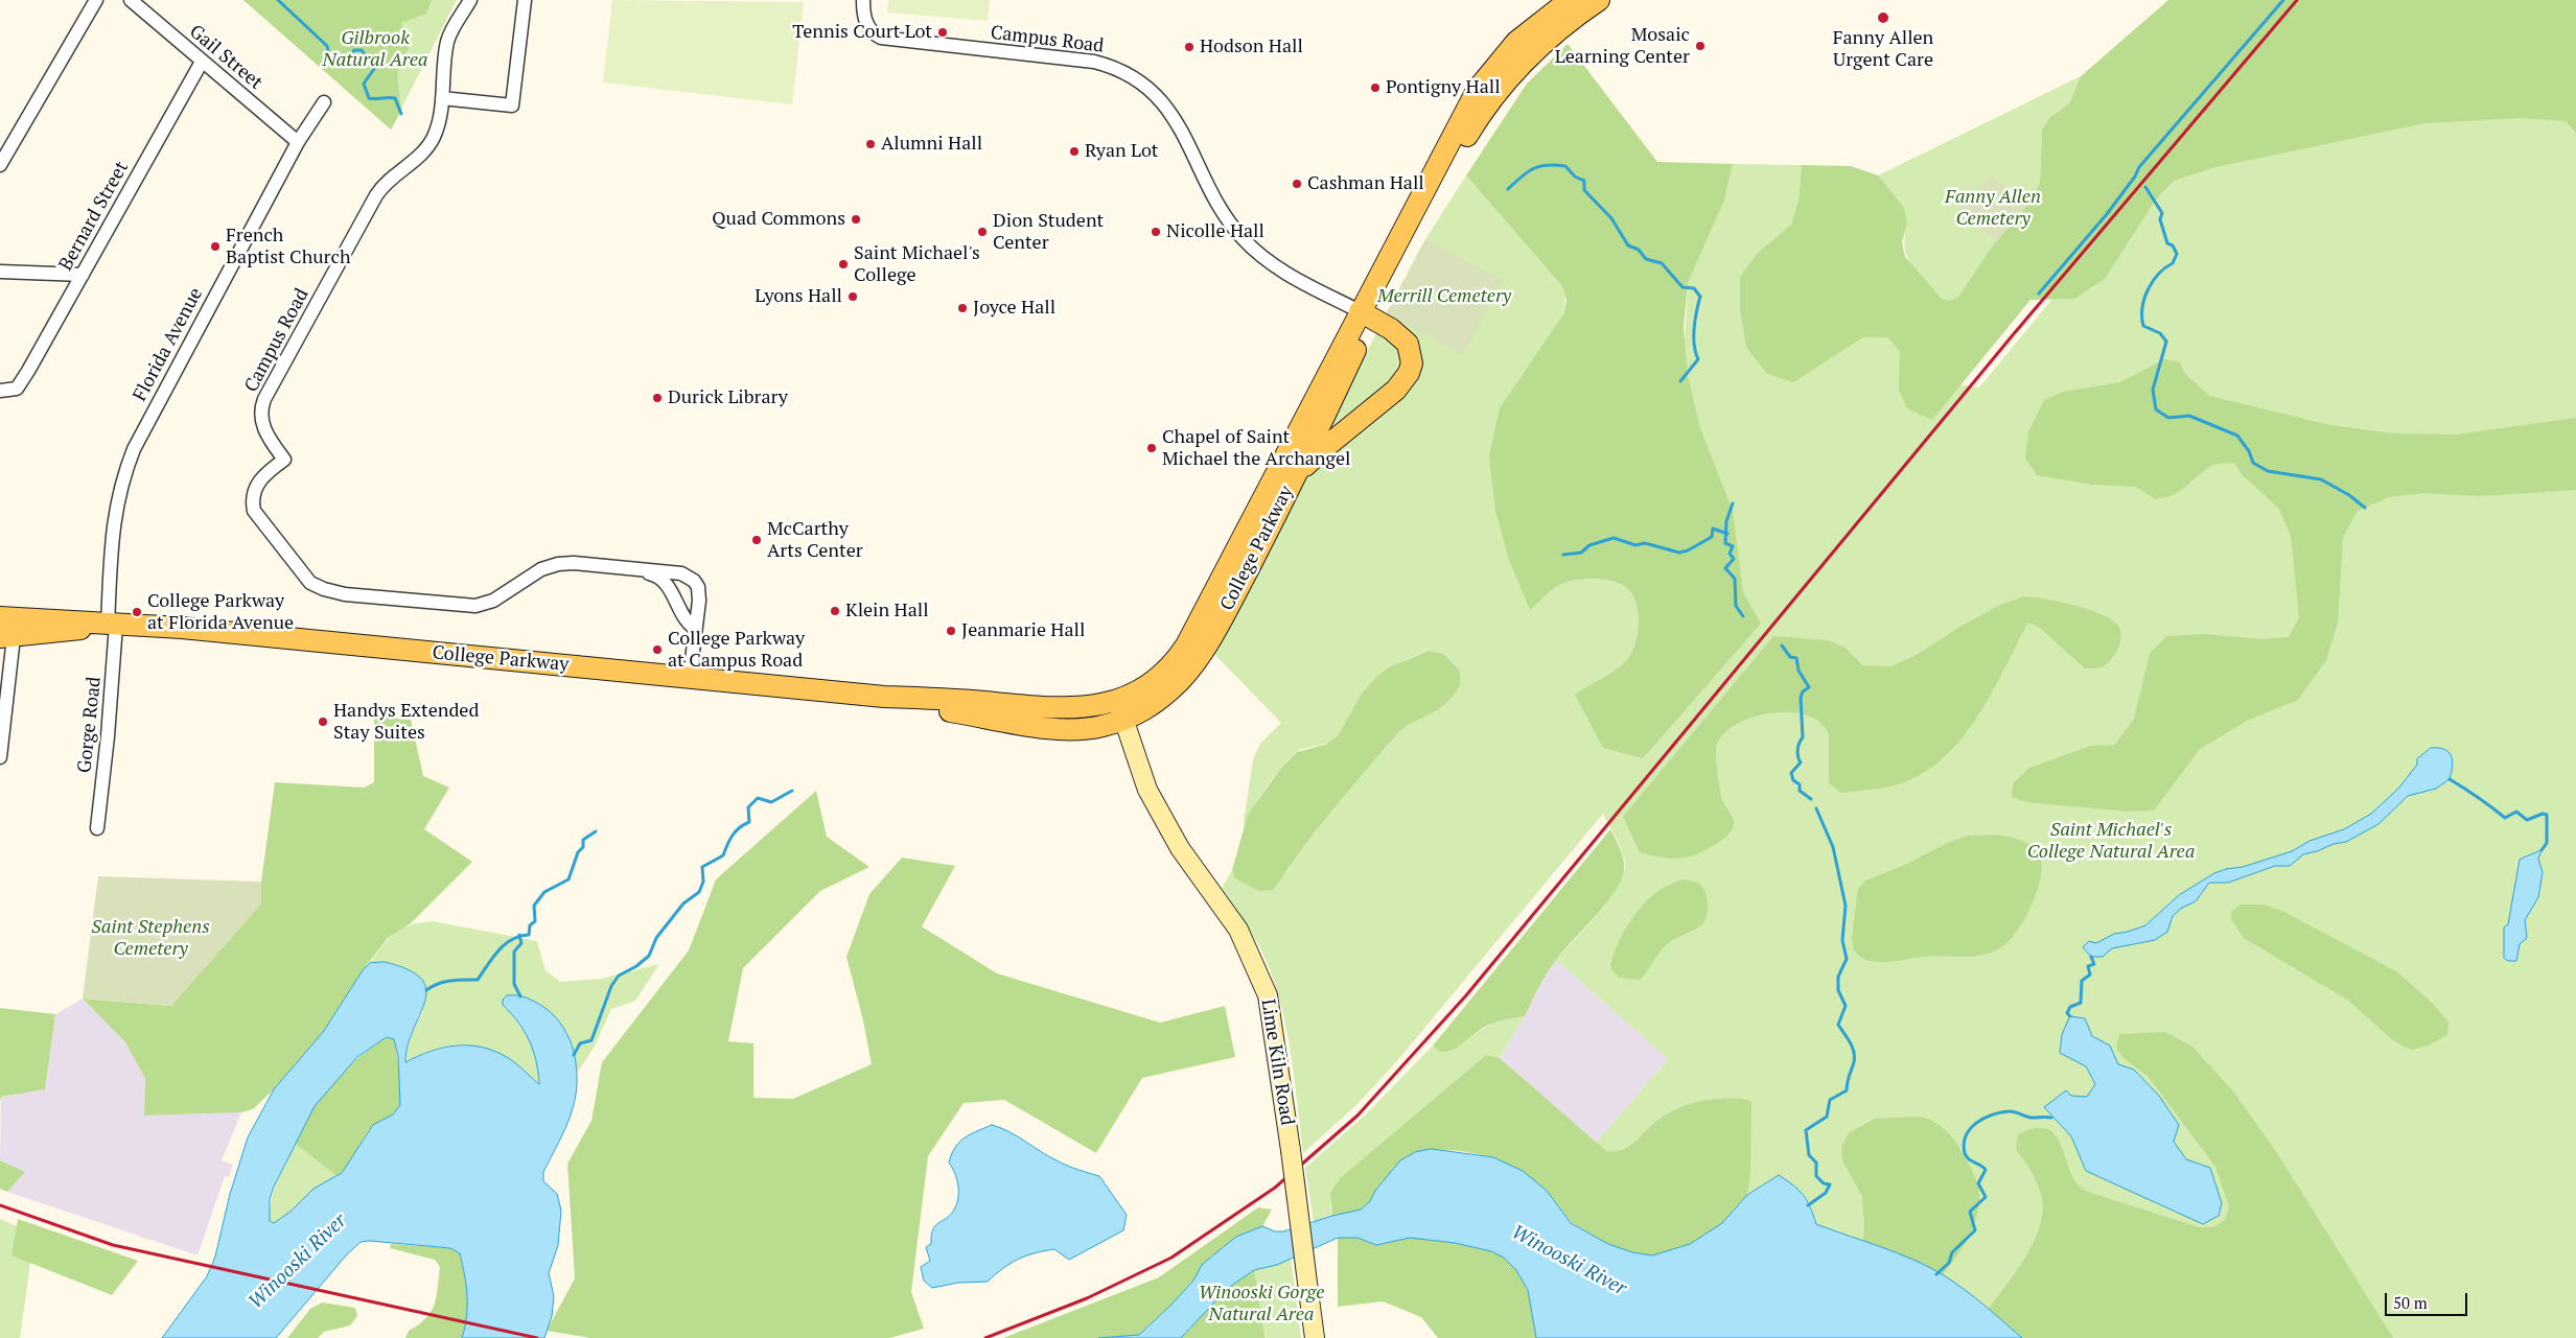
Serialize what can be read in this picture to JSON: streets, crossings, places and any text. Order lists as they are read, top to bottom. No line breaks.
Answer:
{"streets":{"main road":["College Parkway","Lime Kiln Road"],"street":["Campus Road","Gail Street","Bernard Street","Florida Avenue","Gorge Road"]},"crossings":[["Campus Road","College Parkway"],["Gail Street","Bernard Street"],["Gail Street","Florida Avenue"],["Florida Avenue","College Parkway"],["Florida Avenue","Gorge Road"],["College Parkway","Gorge Road"],["College Parkway","Lime Kiln Road"]],"water":["Winooski River"],"parks":["Gilbrook Natural Area","Fanny Allen Cemetery","Merrill Cemetery","Saint Michael's College Natural Area","Saint Stephens Cemetery","Winooski Gorge Natural Area"],"places":["Fanny Allen Urgent Care","Tennis Court Lot","Mosaic Learning Center","Hodson Hall","Pontigny Hall","Alumni Hall","Ryan Lot","Cashman Hall","Quad Commons","Dion Student Center","Nicolle Hall","French Baptist Church","Saint Michael's College","Lyons Hall","Joyce Hall","Durick Library","Chapel of Saint Michael the Archangel","McCarthy Arts Center","Klein Hall","College Parkway at Florida Avenue","Jeanmarie Hall","College Parkway at Campus Road","Handys Extended Stay Suites"],"scale_bar":"50 m"}
